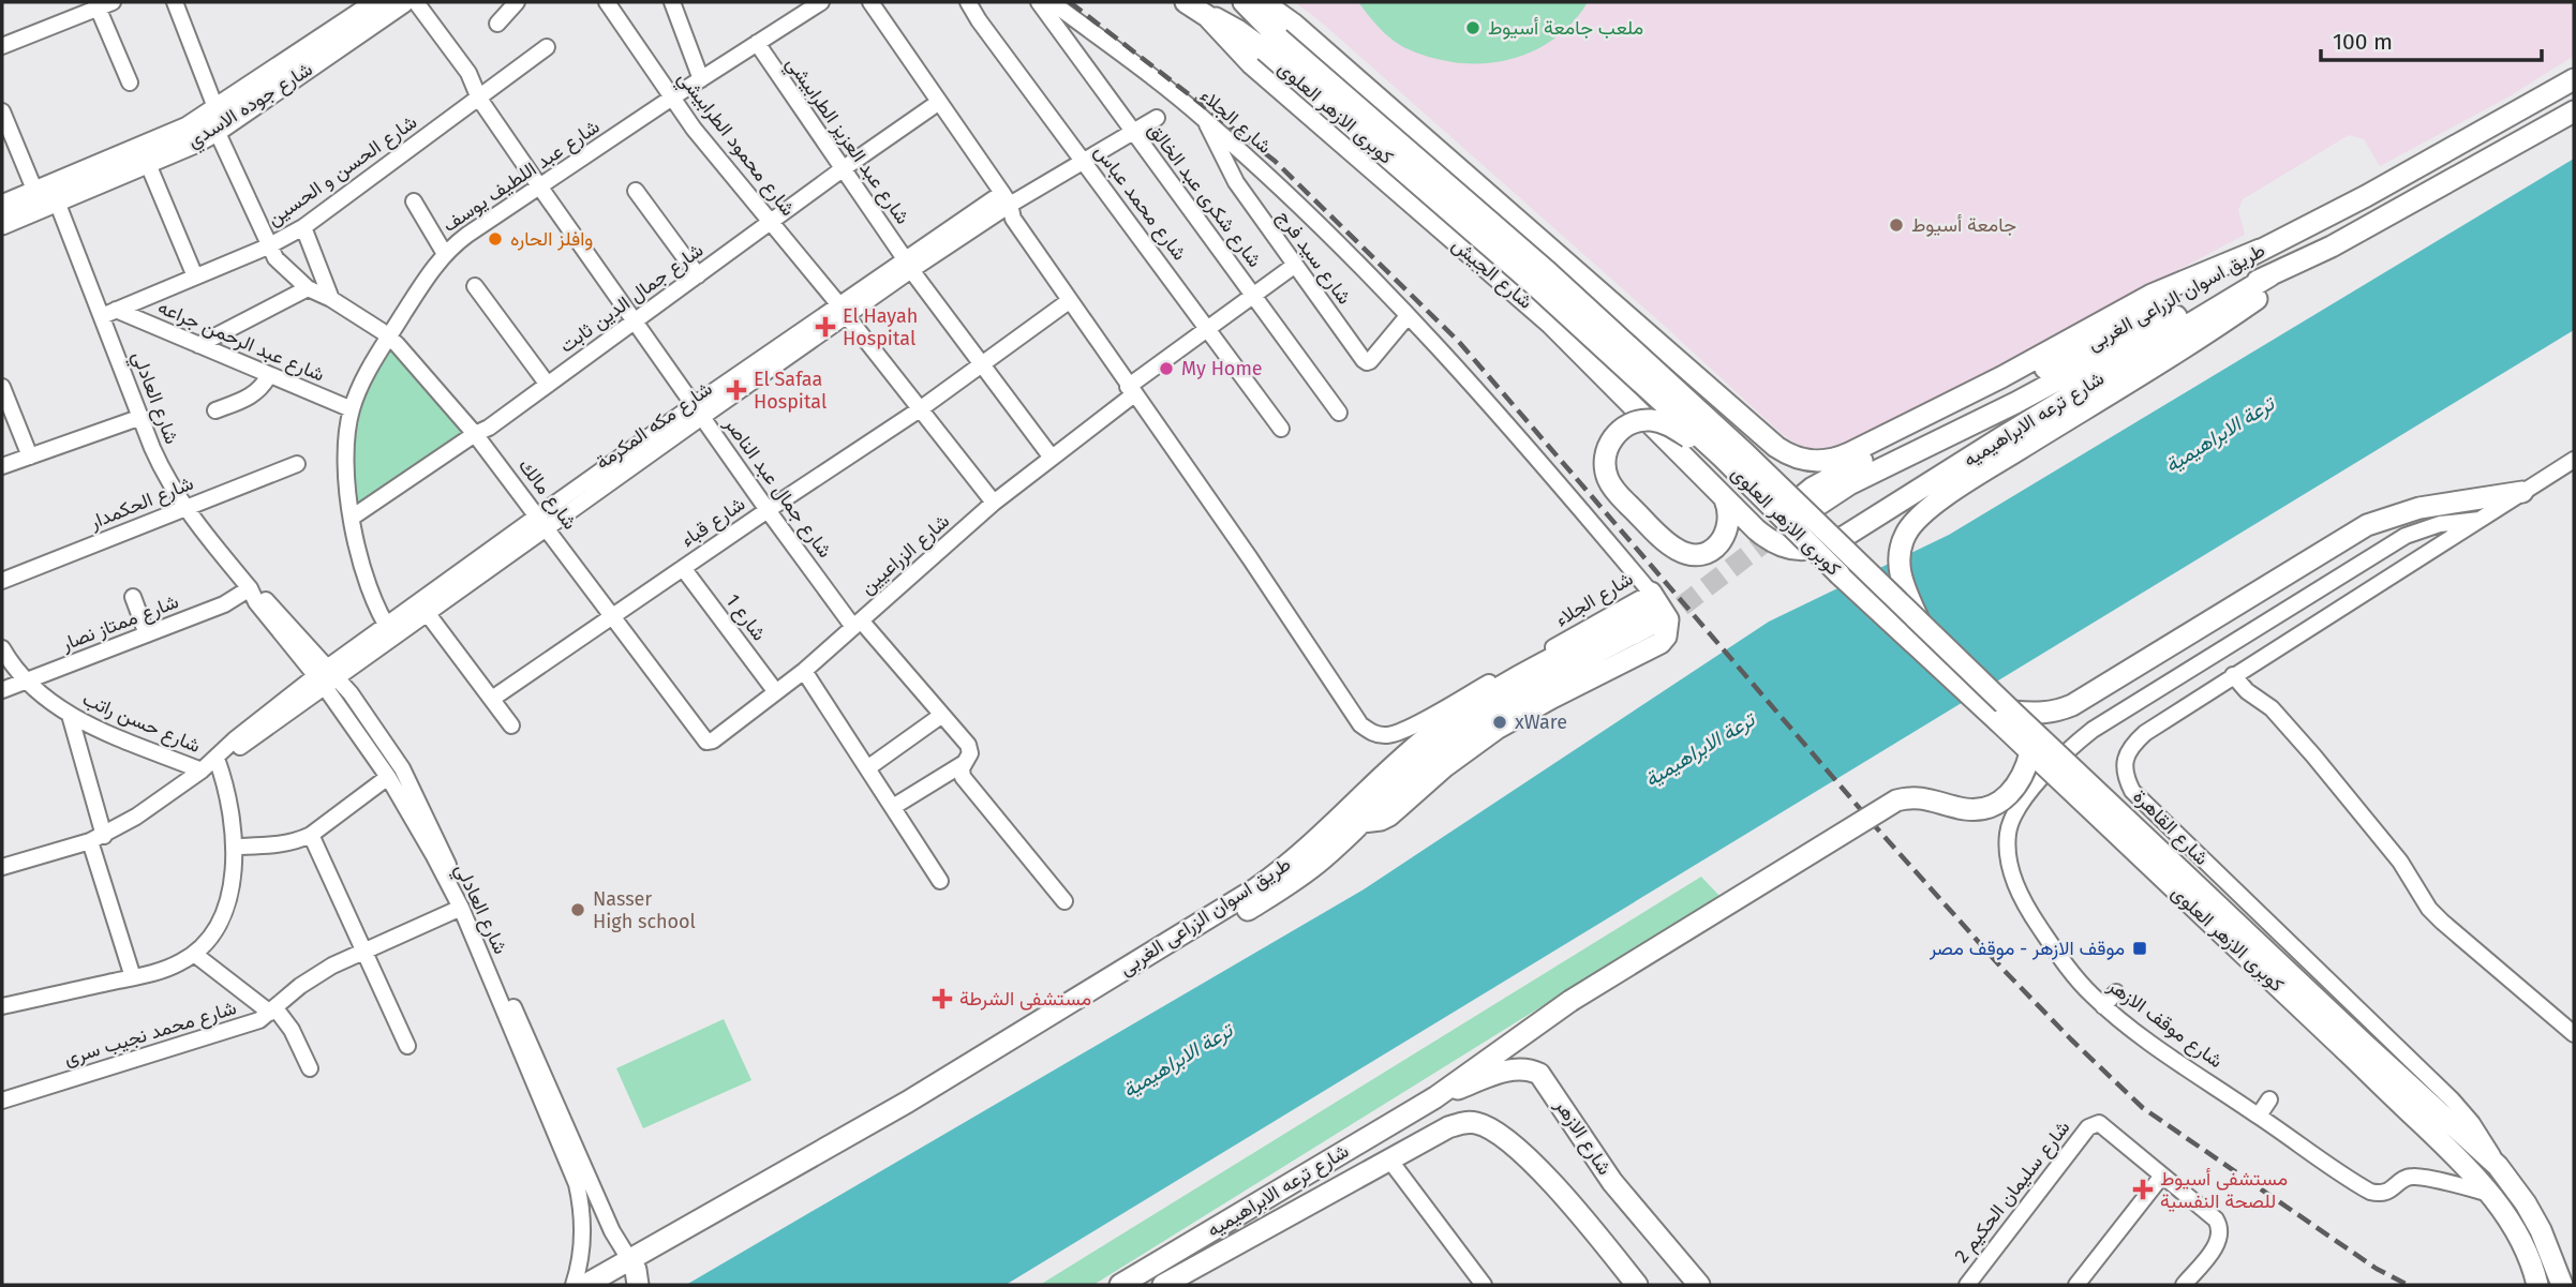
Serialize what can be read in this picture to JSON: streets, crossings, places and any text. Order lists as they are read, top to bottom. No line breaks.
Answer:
{"streets":{"main road":["شارع جوده الاسدي","كوبرى الازهر العلوى","شارع الجيش","طريق اسوان الزراعى الغربى","شارع ترعه الابراهيميه","شارع القاهرة","شارع الازهر"],"street":["شارع الجلاء","شارع عبد العزيز الطرابيشي","شارع محمود الطرابيشي","شارع الحسن و الحسين","شارع عبد اللطيف يوسف","شارع شكرى عبد الخالق","شارع محمد عباس","شارع سيد فرج","شارع جمال الدين ثابت","شارع عبد الرحمن جراعه","شارع العادلي","شارع مكه المكرمة","شارع جمال عبد الناصر","شارع مالك","شارع الحكمدار","شارع قباء","شارع الزراعيين","شارع 1","شارع ممتاز نصار","شارع حسن راتب","شارع موقف الازهر","شارع محمد نجيب سرى","شارع سليمان الحكيم 2"]},"crossings":[["شارع جوده الاسدي","شارع العادلي"],["شارع جوده الاسدي","شارع مالك"],["كوبرى الازهر العلوى","شارع الجيش"],["كوبرى الازهر العلوى","شارع القاهرة"],["شارع الجلاء","شارع سيد فرج"],["شارع الجلاء","طريق اسوان الزراعى الغربى"],["شارع الجلاء","شارع جمال الدين ثابت"],["شارع الجلاء","شارع مكه المكرمة"],["شارع الجلاء","شارع قباء"],["شارع الجلاء","شارع الزراعيين"],["شارع عبد العزيز الطرابيشي","شارع عبد اللطيف يوسف"],["شارع عبد العزيز الطرابيشي","شارع جمال الدين ثابت"],["شارع عبد العزيز الطرابيشي","شارع مكه المكرمة"],["شارع عبد العزيز الطرابيشي","شارع قباء"],["شارع عبد العزيز الطرابيشي","شارع الزراعيين"],["شارع محمود الطرابيشي","شارع عبد اللطيف يوسف"],["شارع محمود الطرابيشي","شارع جمال الدين ثابت"],["شارع محمود الطرابيشي","شارع مكه المكرمة"],["شارع محمود الطرابيشي","شارع قباء"],["شارع محمود الطرابيشي","شارع الزراعيين"],["شارع الحسن و الحسين","شارع عبد الرحمن جراعه"],["شارع الحسن و الحسين","شارع العادلي"],["شارع الحسن و الحسين","شارع جمال عبد الناصر"],["شارع الحسن و الحسين","شارع مالك"],["شارع عبد اللطيف يوسف","شارع جمال الدين ثابت"],["شارع عبد اللطيف يوسف","شارع عبد الرحمن جراعه"],["شارع عبد اللطيف يوسف","شارع مكه المكرمة"],["شارع عبد اللطيف يوسف","شارع جمال عبد الناصر"],["شارع عبد اللطيف يوسف","شارع مالك"],["شارع شكرى عبد الخالق","شارع مكه المكرمة"],["شارع شكرى عبد الخالق","شارع الزراعيين"],["شارع محمد عباس","شارع مكه المكرمة"],["شارع محمد عباس","شارع الزراعيين"],["شارع سيد فرج","شارع الزراعيين"],["شارع الجيش","شارع ترعه الابراهيميه"],["طريق اسوان الزراعى الغربى","شارع العادلي"],["طريق اسوان الزراعى الغربى","شارع ترعه الابراهيميه"],["شارع جمال الدين ثابت","شارع جمال عبد الناصر"],["شارع جمال الدين ثابت","شارع مالك"],["شارع عبد الرحمن جراعه","شارع العادلي"],["شارع العادلي","شارع مكه المكرمة"],["شارع العادلي","شارع الحكمدار"],["شارع العادلي","شارع ممتاز نصار"],["شارع العادلي","شارع محمد نجيب سرى"],["شارع ترعه الابراهيميه","شارع الازهر"],["شارع مكه المكرمة","شارع جمال عبد الناصر"],["شارع مكه المكرمة","شارع مالك"],["شارع مكه المكرمة","شارع حسن راتب"],["شارع جمال عبد الناصر","شارع قباء"],["شارع جمال عبد الناصر","شارع الزراعيين"],["شارع مالك","شارع قباء"],["شارع مالك","شارع الزراعيين"],["شارع قباء","شارع 1"],["شارع الزراعيين","شارع 1"],["شارع ممتاز نصار","شارع حسن راتب"],["شارع القاهرة","شارع موقف الازهر"]],"water":["ترعة الابراهيمية"],"places":{"other":["ملعب جامعة أسيوط","جامعة أسيوط","وافلز الحاره","My Home","xWare","Nasser High school"],"health":["El Hayah Hospital","El Safaa Hospital","مستشفى الشرطة","مستشفى أسيوط للصحة النفسية"],"transit":["موقف الازهر - موقف مصر"]},"scale_bar":"100 m"}
